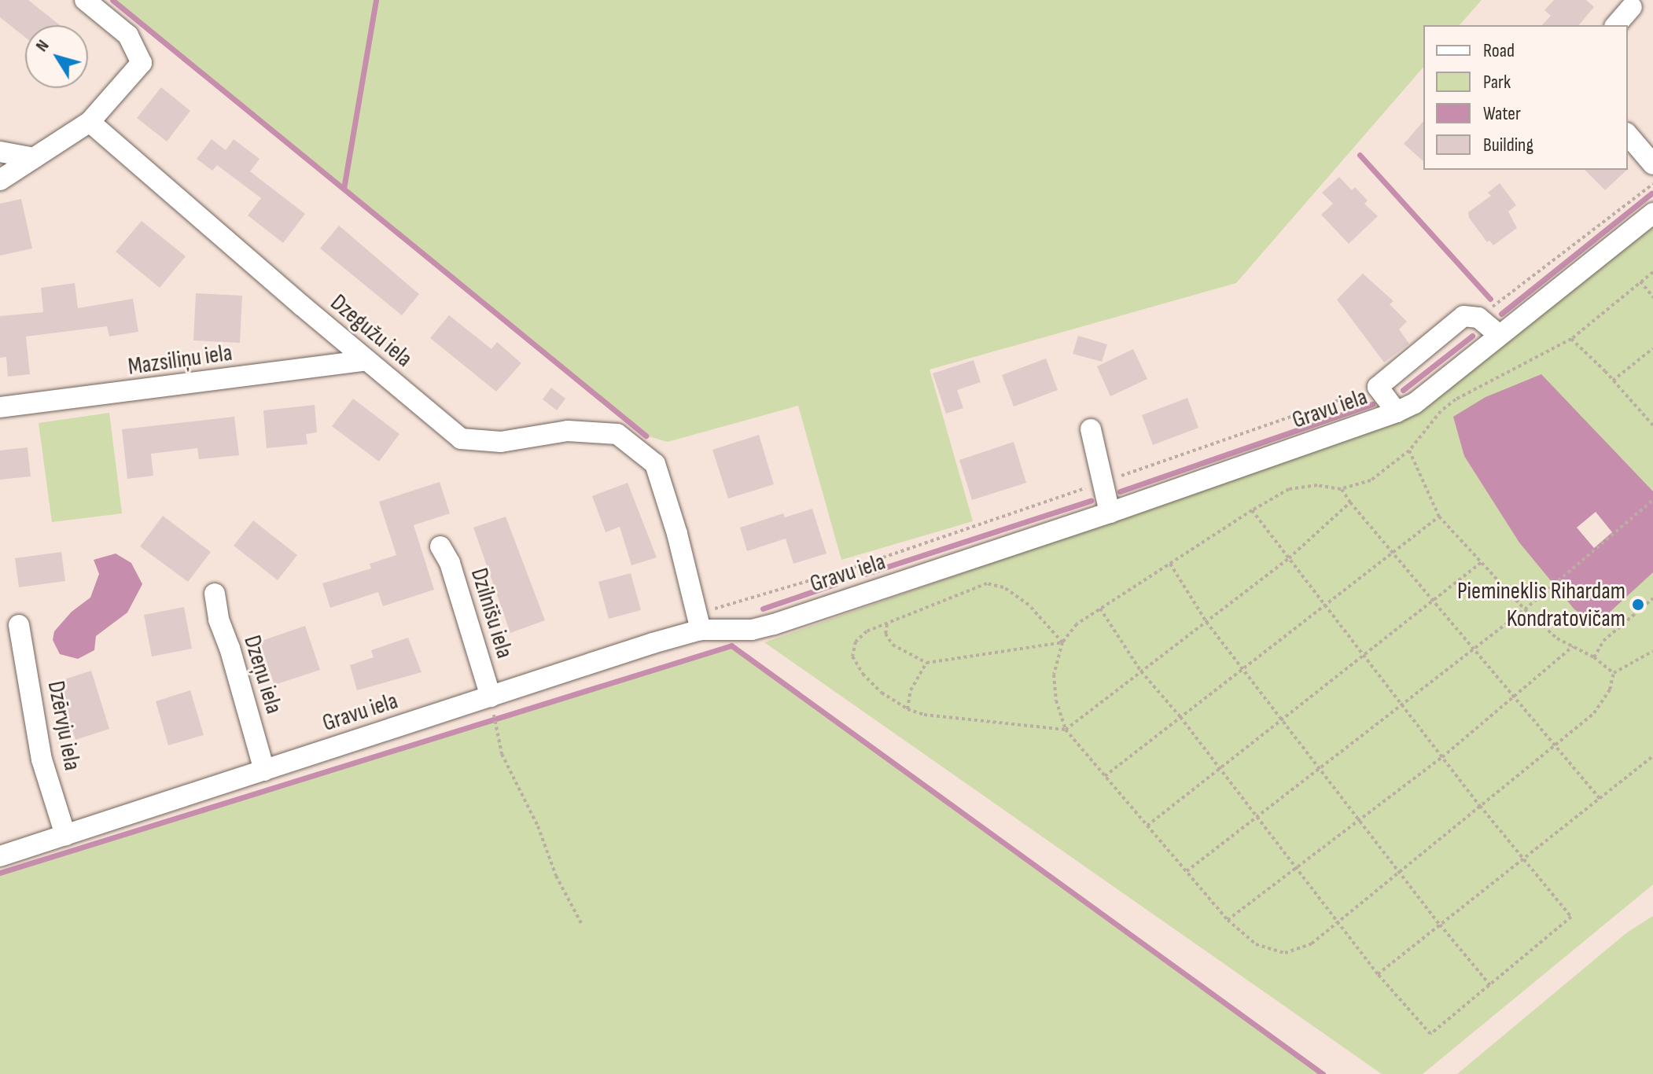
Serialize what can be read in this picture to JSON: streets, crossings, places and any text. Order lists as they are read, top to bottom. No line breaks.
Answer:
{"streets":{"street":["Dzegužu iela","Mazsiliņu iela","Gravu iela","Dzilnīšu iela","Dzeņu iela","Dzērvju iela"]},"crossings":[["Dzegužu iela","Mazsiliņu iela"],["Dzegužu iela","Gravu iela"],["Gravu iela","Dzilnīšu iela"],["Gravu iela","Dzeņu iela"],["Gravu iela","Dzērvju iela"]],"places":["Piemineklis Rihardam Kondratovičam"],"legend":["Road","Park","Water","Building"],"north":"top left"}
